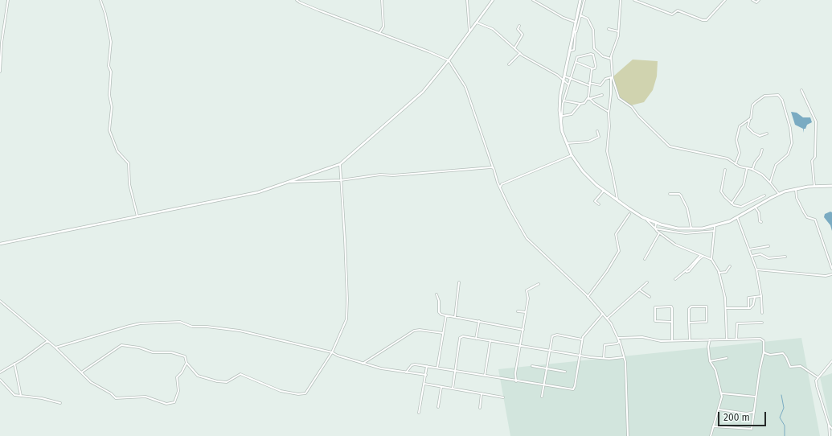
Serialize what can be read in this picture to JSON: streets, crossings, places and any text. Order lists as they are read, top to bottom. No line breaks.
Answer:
{"scale_bar":"200 m"}
